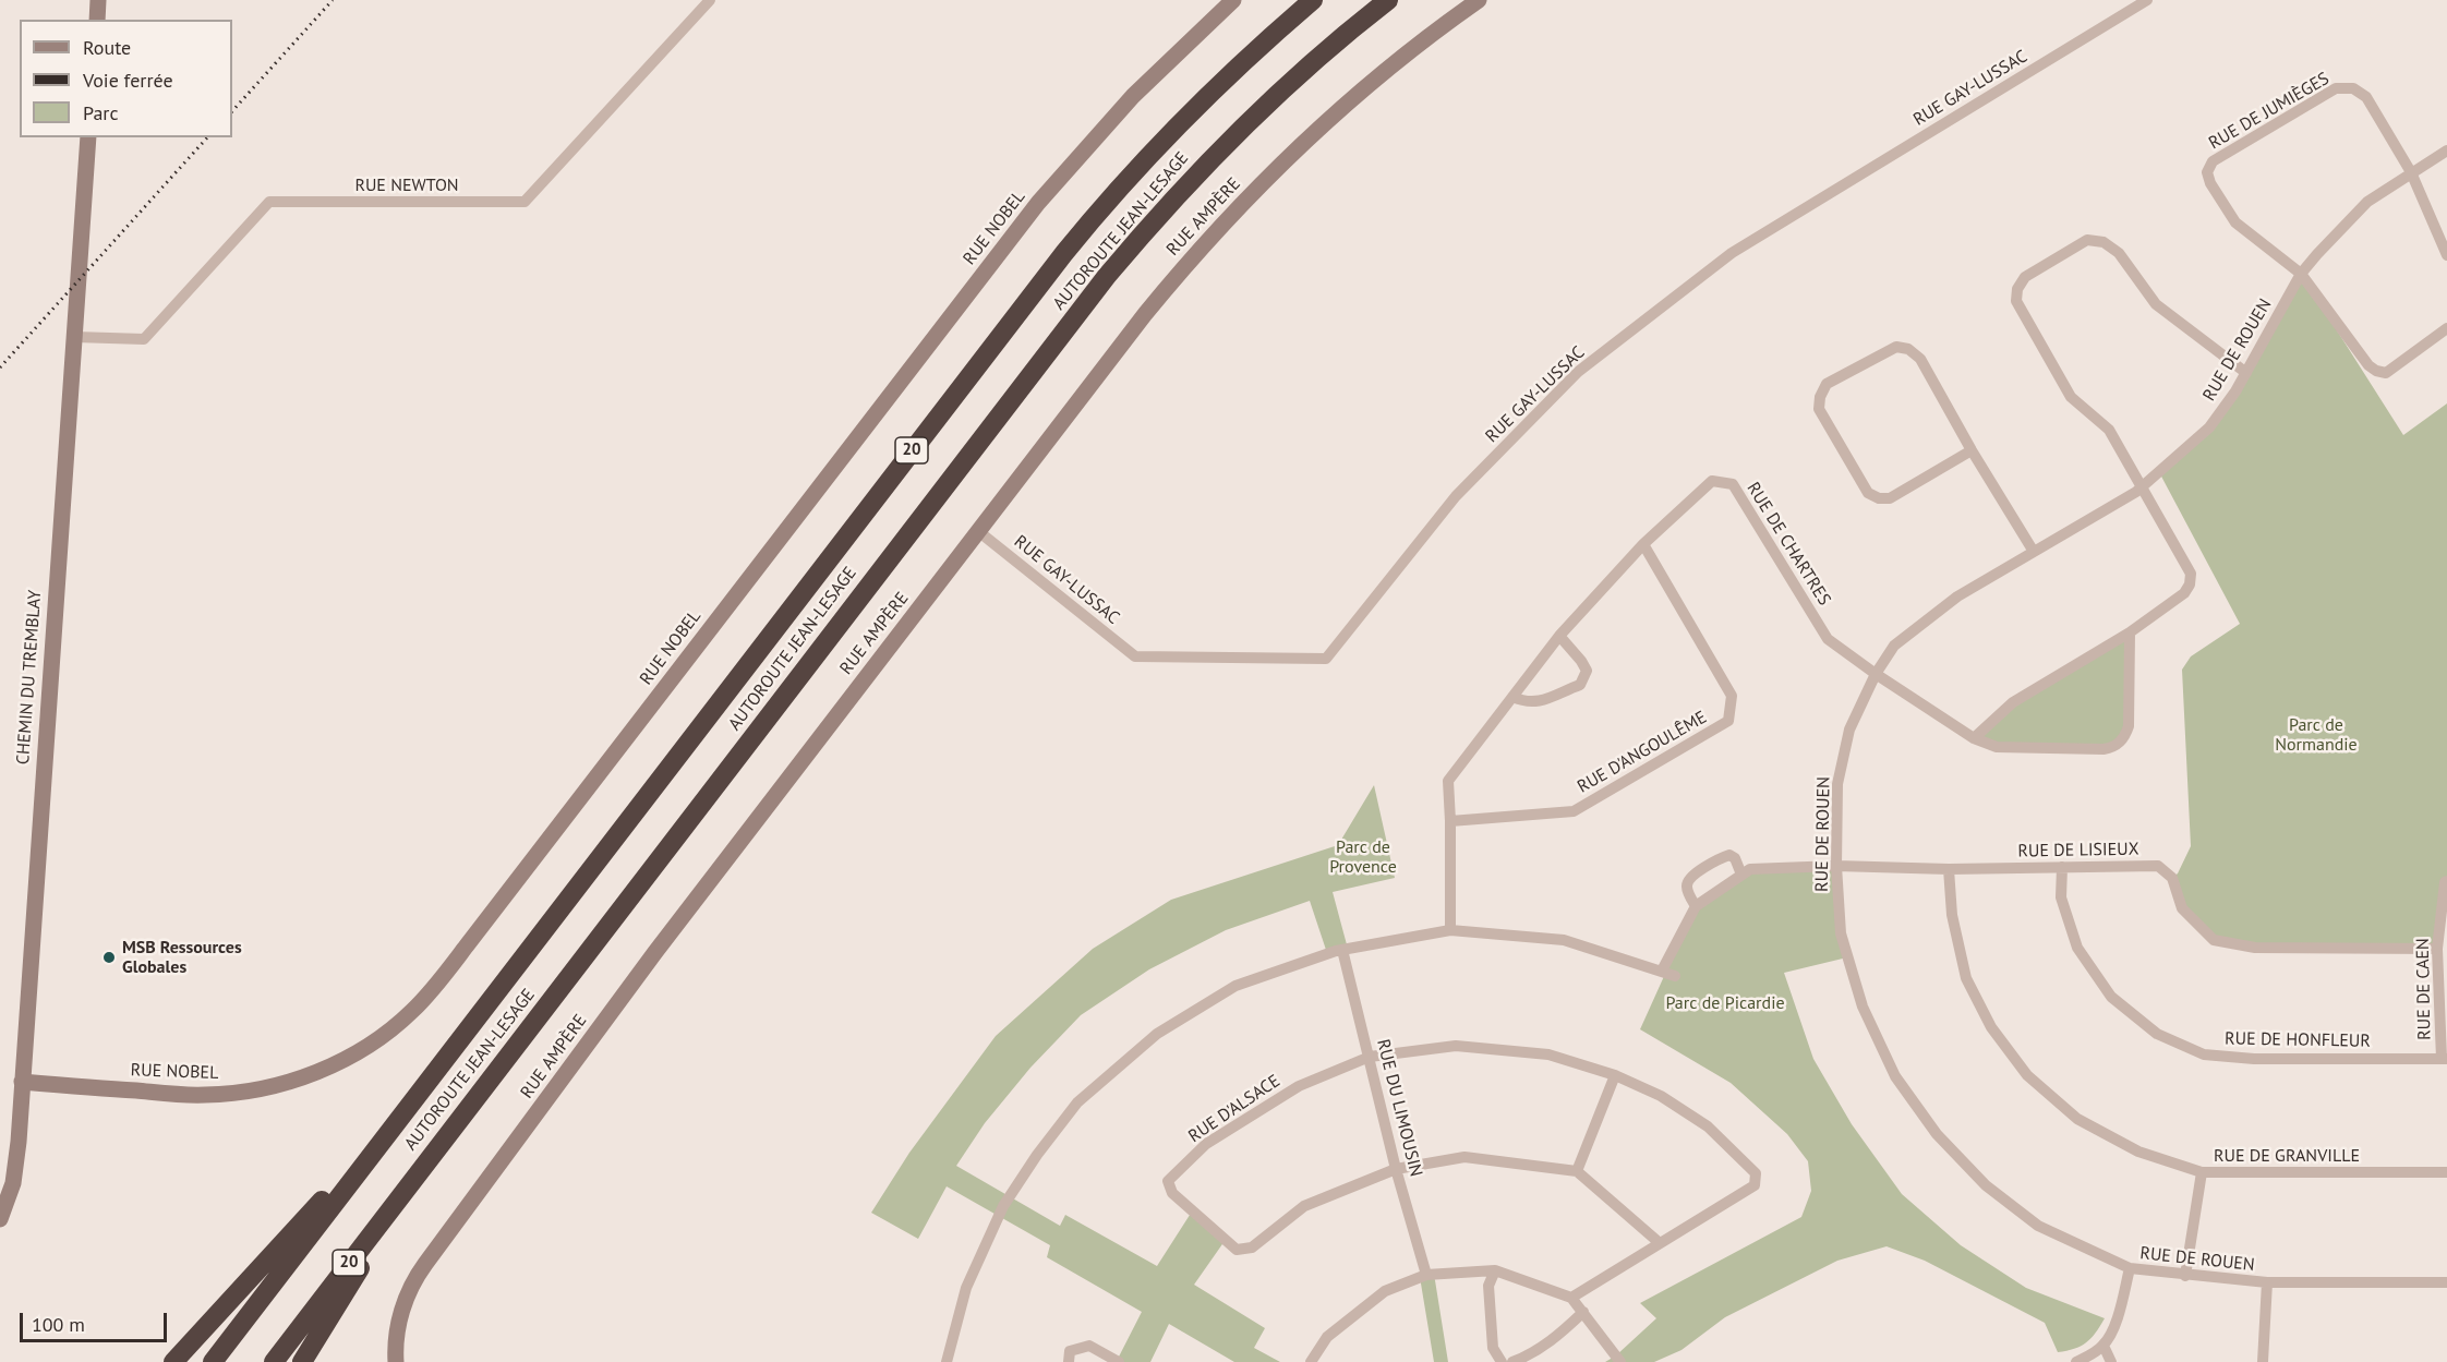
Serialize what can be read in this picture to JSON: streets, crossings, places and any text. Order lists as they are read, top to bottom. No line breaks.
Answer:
{"streets":{"highway":["AUTOROUTE JEAN-LESAGE","20"],"street":["RUE GAY-LUSSAC","RUE DE JUMIÈGES","RUE NEWTON","RUE AMPÈRE","RUE NOBEL","RUE DE ROUEN","RUE DE CHARTRES","CHEMIN DU TREMBLAY","RUE D'ANGOULÊME","RUE DE LISIEUX","RUE DE CAEN","RUE DE HONFLEUR","RUE DU LIMOUSIN","RUE D'ALSACE","RUE DE GRANVILLE"]},"crossings":[["RUE GAY-LUSSAC","RUE AMPÈRE"],["RUE DE JUMIÈGES","RUE DE ROUEN"],["RUE NEWTON","CHEMIN DU TREMBLAY"],["RUE NOBEL","CHEMIN DU TREMBLAY"],["RUE DE ROUEN","RUE DE CHARTRES"],["RUE DE ROUEN","RUE DE LISIEUX"],["RUE DE CHARTRES","RUE D'ANGOULÊME"],["RUE DE LISIEUX","RUE DE CAEN"],["RUE DE LISIEUX","RUE DE HONFLEUR"],["RUE DE LISIEUX","RUE DE GRANVILLE"],["RUE DE CAEN","RUE DE HONFLEUR"],["RUE DU LIMOUSIN","RUE D'ALSACE"]],"parks":["Parc de Normandie","Parc de Provence","Parc de Picardie"],"places":["MSB Ressources Globales"],"legend":["Route","Voie ferrée","Parc"],"scale_bar":"100 m"}
